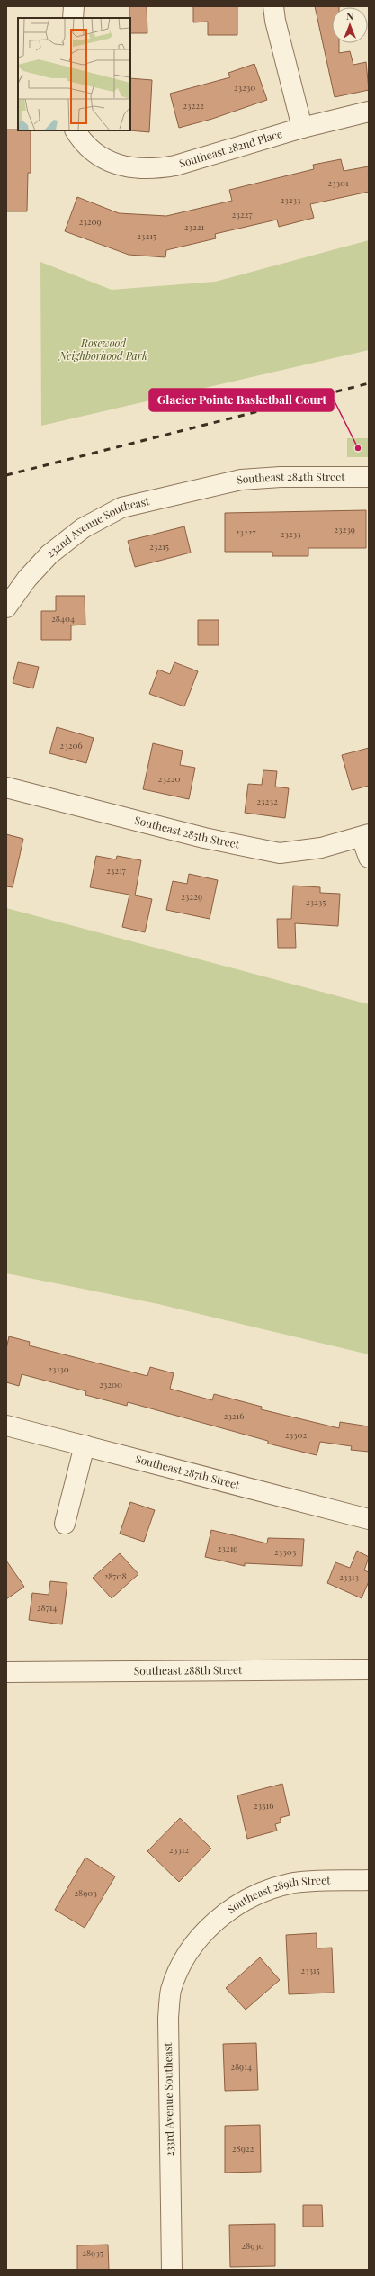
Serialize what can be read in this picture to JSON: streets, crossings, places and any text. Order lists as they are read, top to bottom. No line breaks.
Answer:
{"streets":{"street":["Southeast 282nd Place","Southeast 284th Street","232nd Avenue Southeast","Southeast 285th Street","Southeast 287th Street","Southeast 288th Street","Southeast 289th Street","233rd Avenue Southeast"]},"crossings":[["Southeast 284th Street","232nd Avenue Southeast"],["Southeast 289th Street","233rd Avenue Southeast"]],"parks":["Rosewood Neighborhood Park"],"places":["Glacier Pointe Basketball Court"],"house_numbers":["23230","23222","23301","23233","23227","23209","23221","23215","23239","23227","23233","23215","28404","23206","23220","23232","23217","23229","23235","23130","23200","23216","23302","23219","23303","28708","23313","28714","23316","23312","28903","23315","28914","28922","28930","28935"],"north":"top"}
